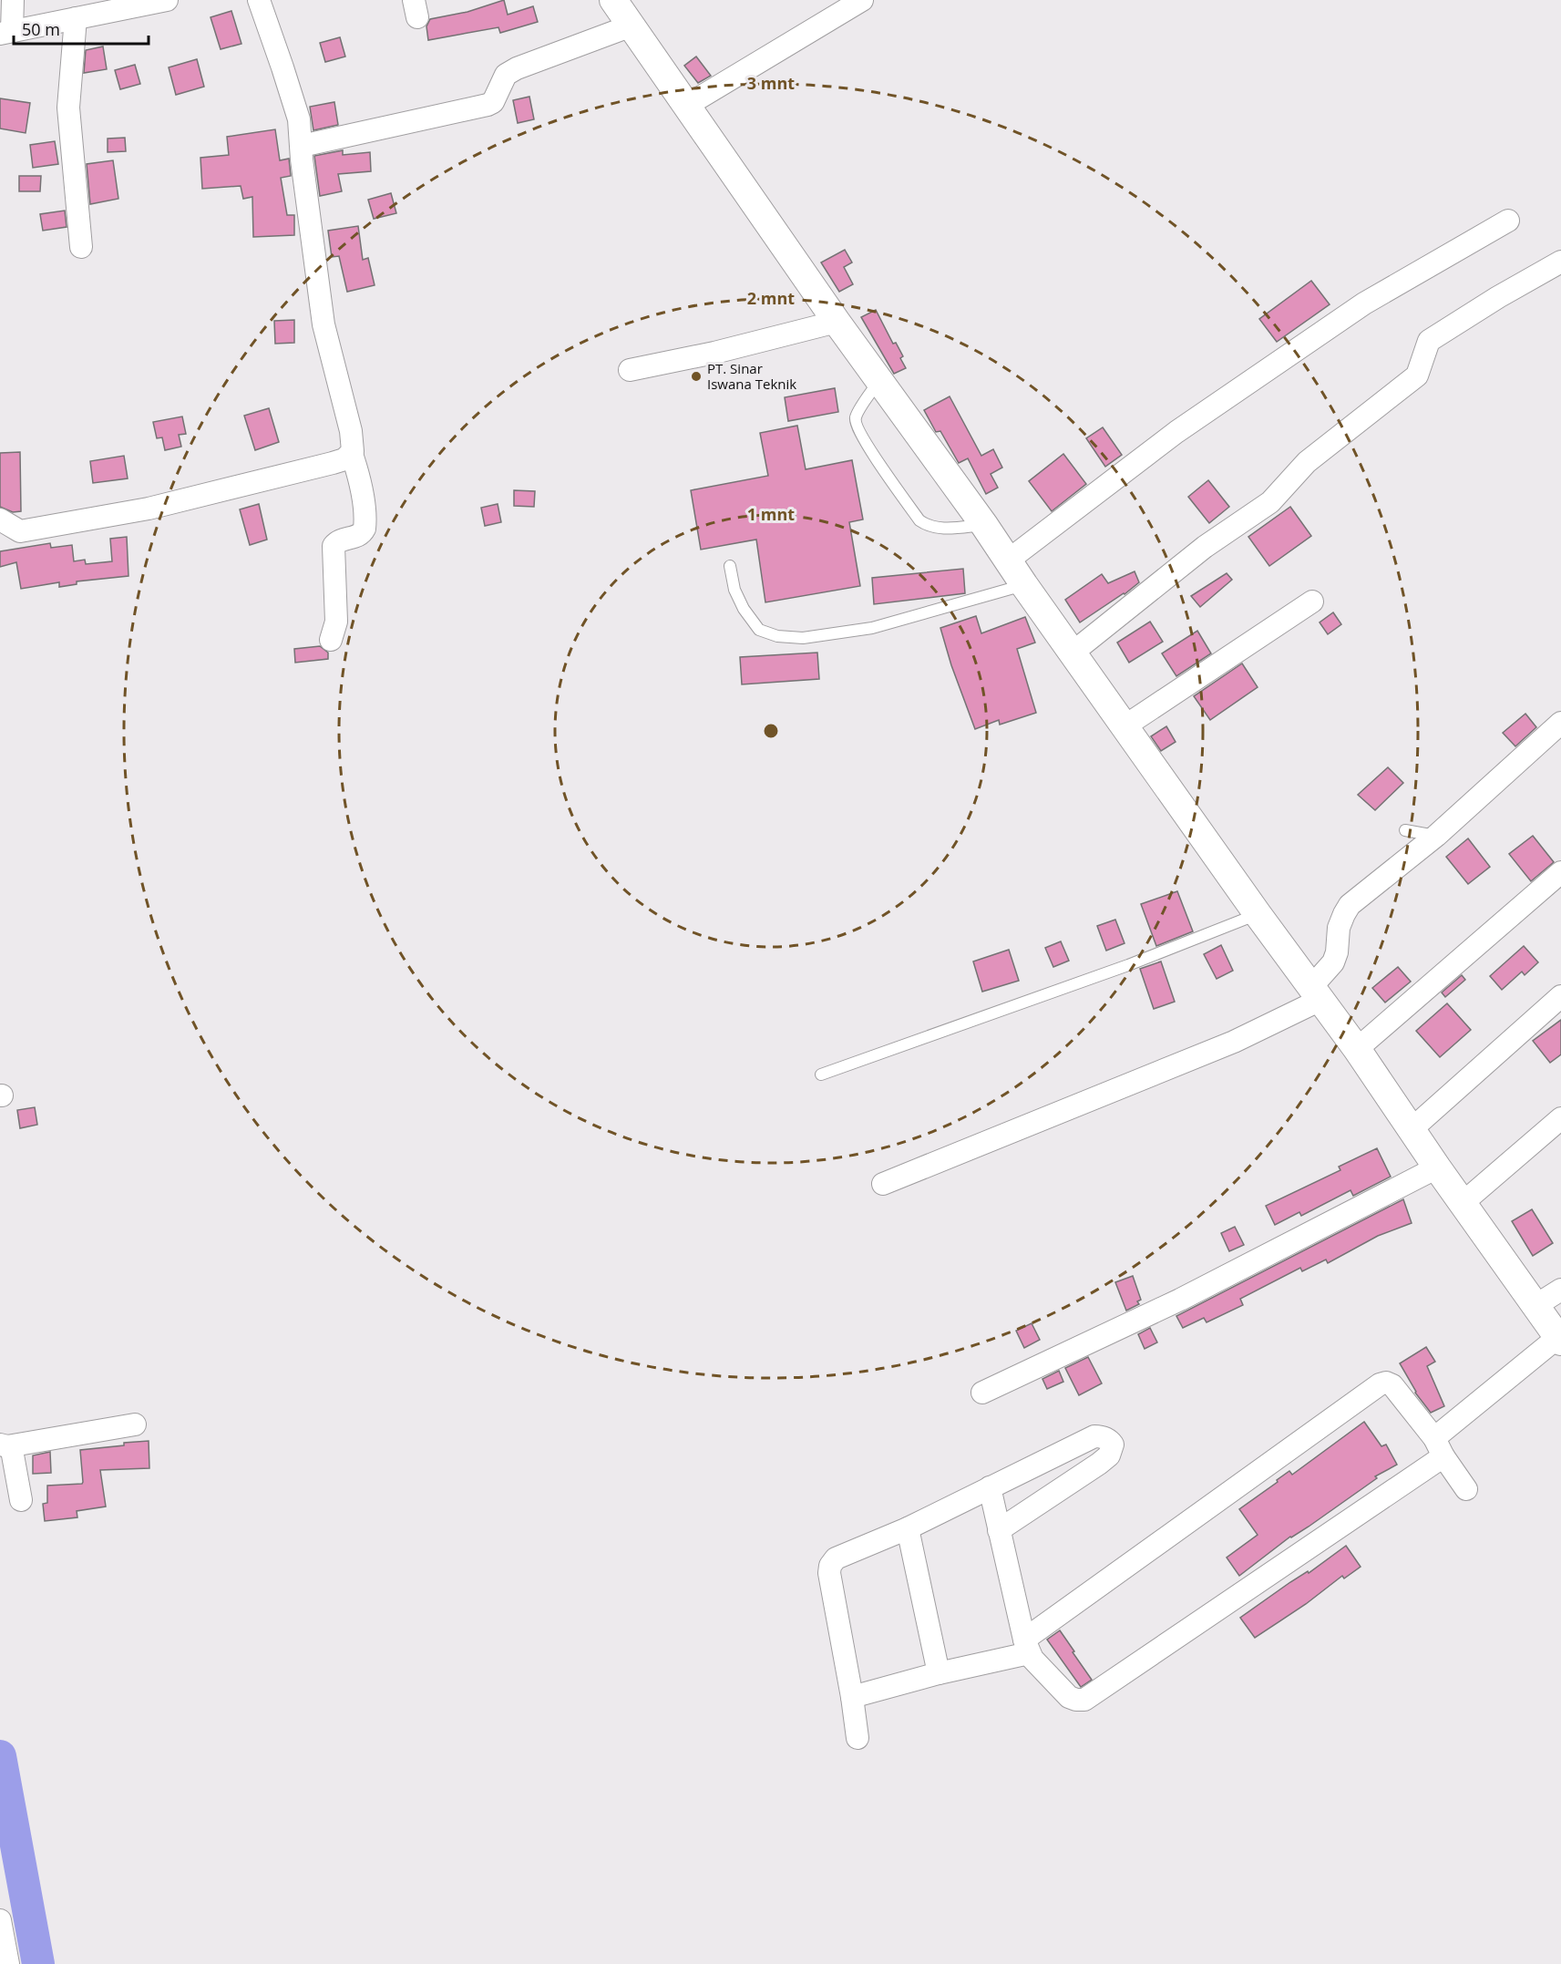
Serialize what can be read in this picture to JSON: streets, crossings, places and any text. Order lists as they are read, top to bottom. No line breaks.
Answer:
{"places":["PT. Sinar Iswana Teknik"],"scale_bar":"50 m","rings":["3 mnt","2 mnt","1 mnt"]}
